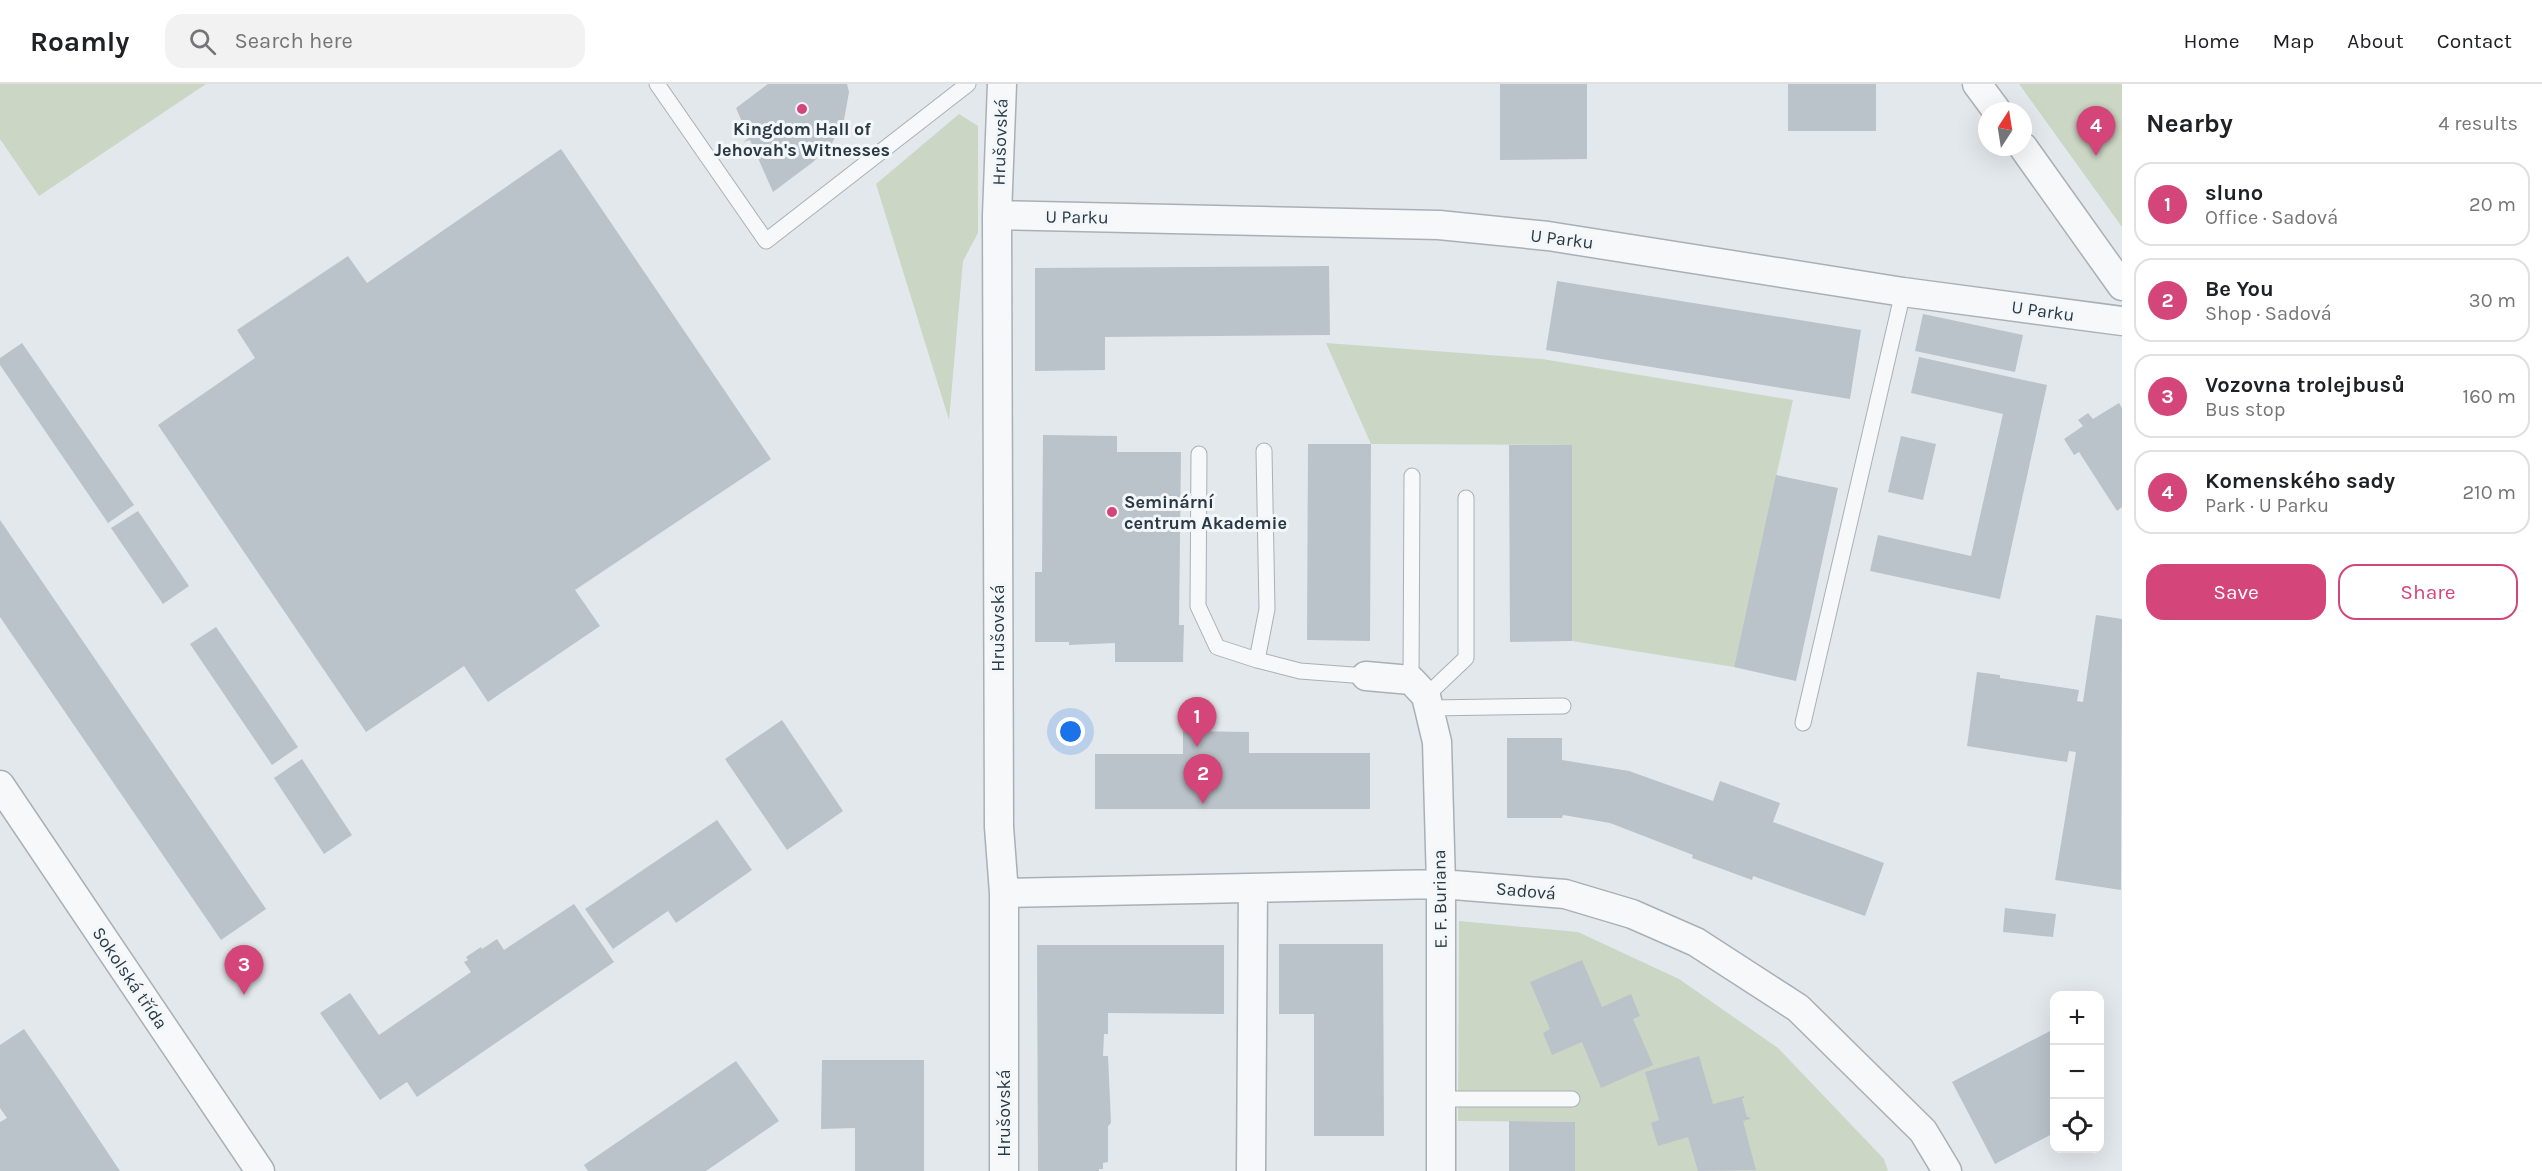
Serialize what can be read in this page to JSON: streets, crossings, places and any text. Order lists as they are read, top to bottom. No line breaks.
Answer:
{"streets":{"street":["Hrušovská","U Parku","Sadová","E. F. Buriana","Sokolská třída"]},"crossings":[["Hrušovská","U Parku"],["Hrušovská","Sadová"],["Sadová","E. F. Buriana"]],"places":["Kingdom Hall of Jehovah's Witnesses","Seminární centrum Akademie"],"north":"top","page":{"header":"Roamly","search":"Search here","nav":["Home","Map","About","Contact"],"heading":["Nearby","4 results"],"pins":["4","1","2","3"],"list":[{"mark":"1","name":"sluno","note":"Office · Sadová","value":"20 m"},{"mark":"2","name":"Be You","note":"Shop · Sadová","value":"30 m"},{"mark":"3","name":"Vozovna trolejbusů","note":"Bus stop","value":"160 m"},{"mark":"4","name":"Komenského sady","note":"Park · U Parku","value":"210 m"}],"buttons":["Save","Share"],"map_buttons":["+","−"]}}
